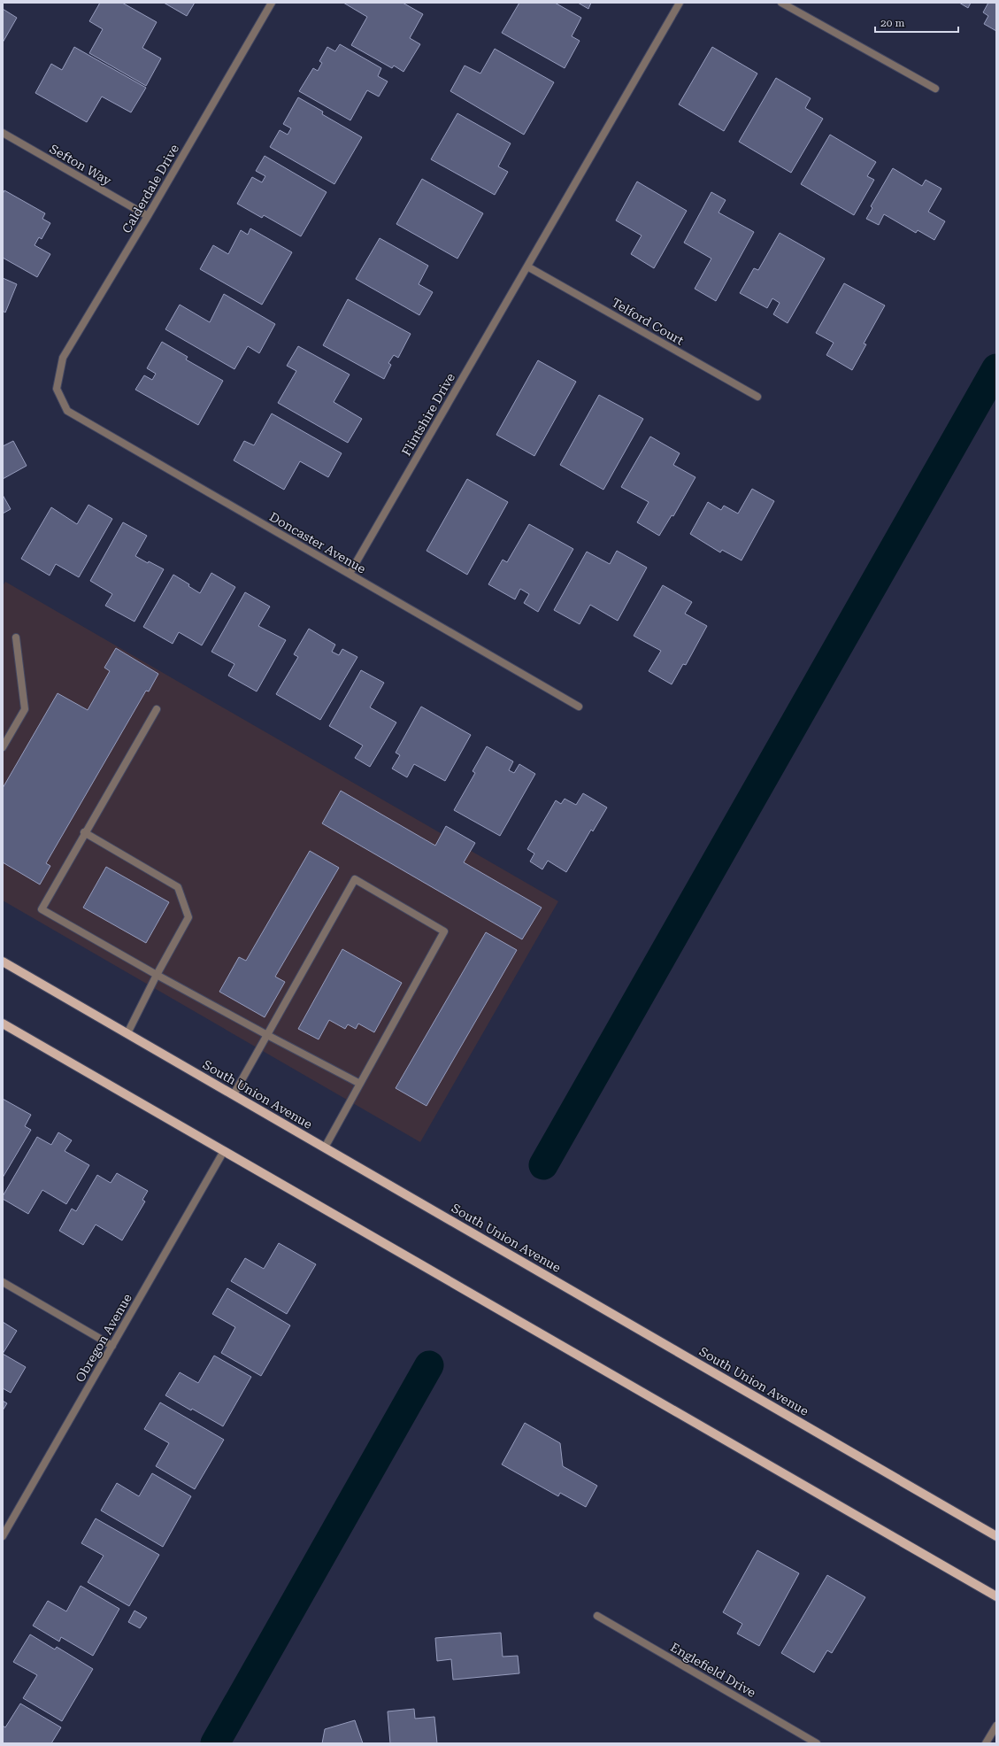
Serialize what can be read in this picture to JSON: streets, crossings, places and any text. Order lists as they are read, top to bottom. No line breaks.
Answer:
{"streets":{"main road":["South Union Avenue"],"street":["Sefton Way","Calderdale Drive","Telford Court","Flintshire Drive","Doncaster Avenue","Obregon Avenue","Englefield Drive"]},"crossings":[["Sefton Way","Calderdale Drive"],["Calderdale Drive","Doncaster Avenue"],["Telford Court","Flintshire Drive"],["Flintshire Drive","Doncaster Avenue"]],"scale_bar":"20 m"}
